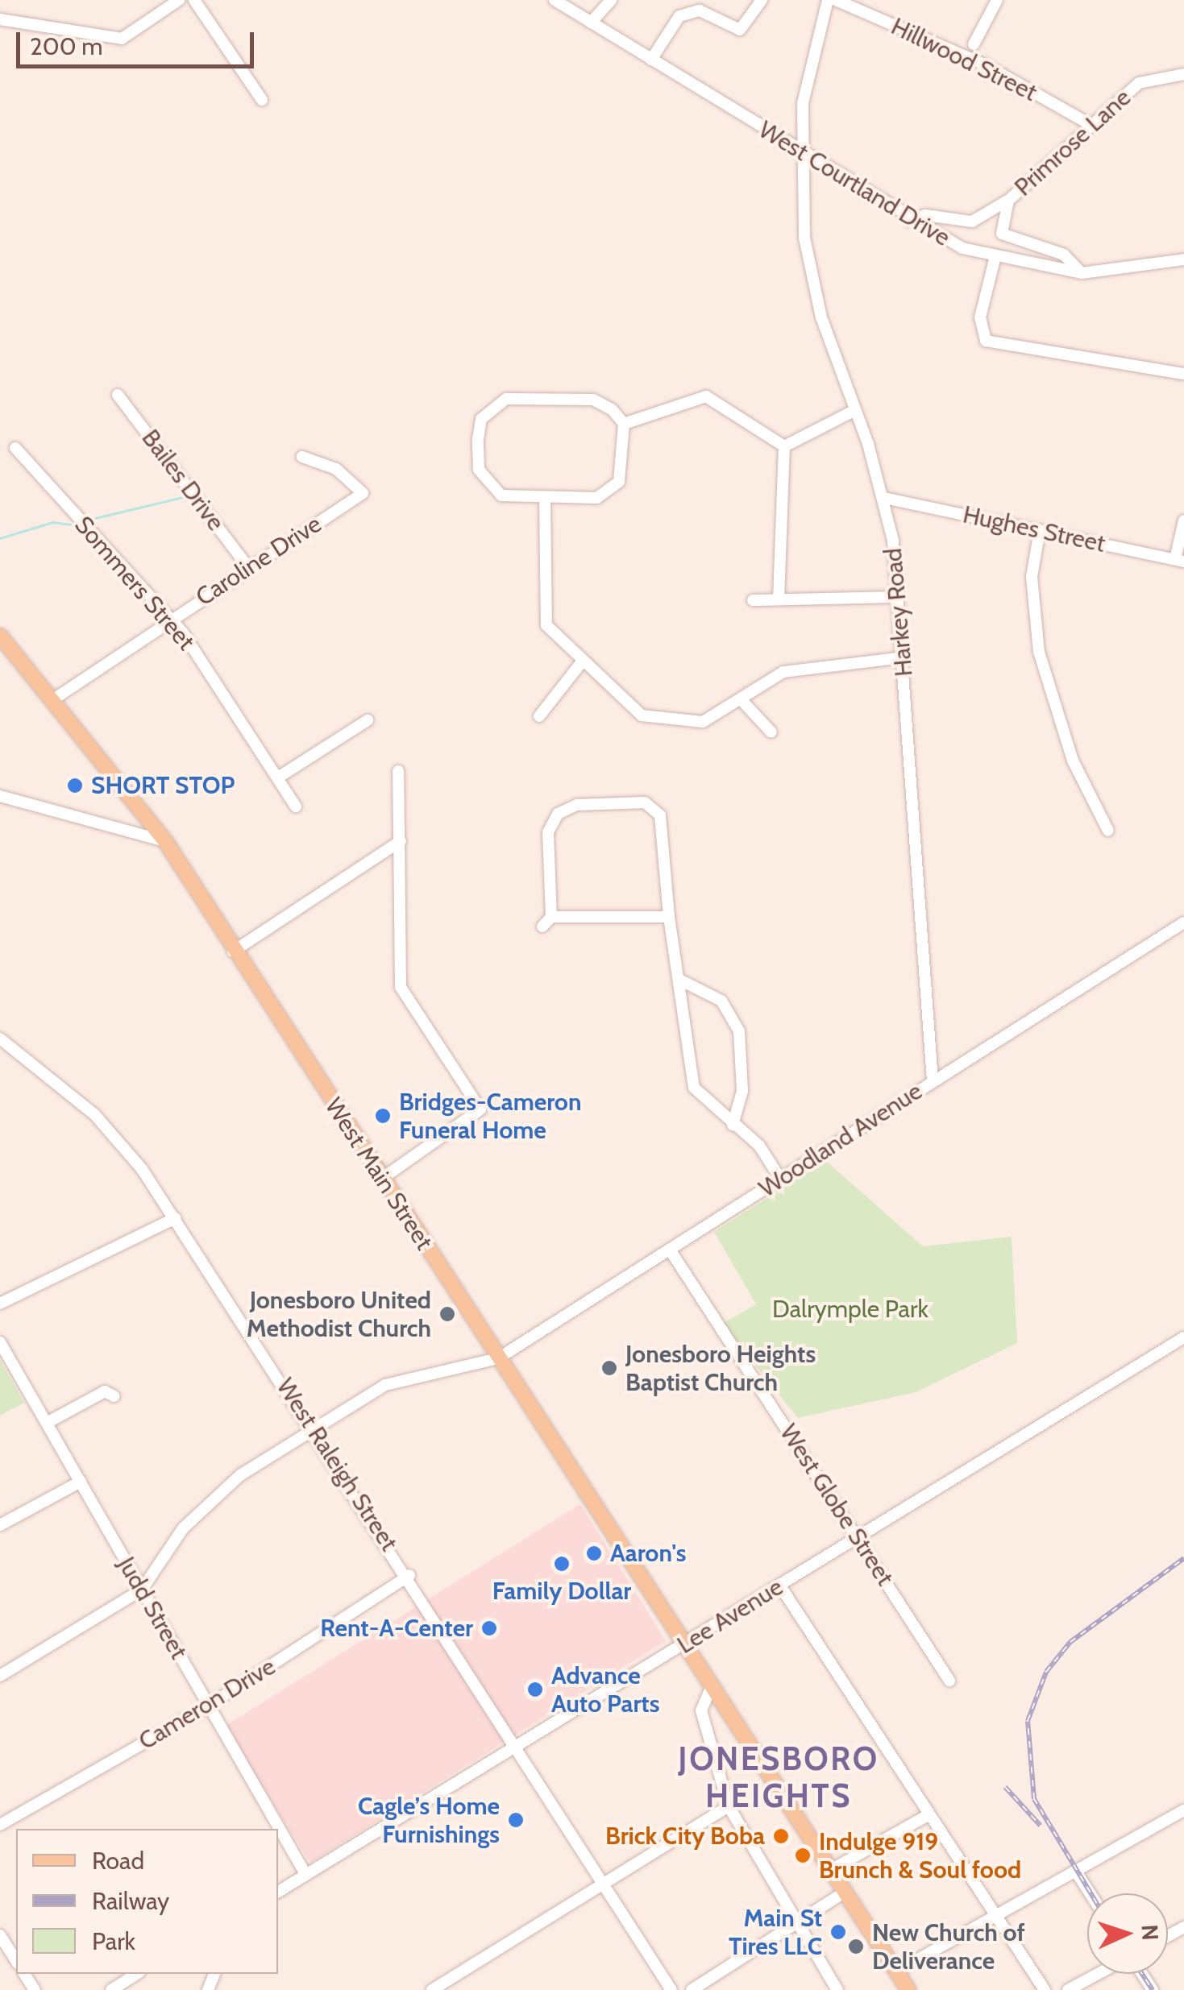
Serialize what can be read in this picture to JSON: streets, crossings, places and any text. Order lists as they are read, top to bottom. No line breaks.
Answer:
{"streets":{"main road":["West Main Street"],"street":["Hillwood Street","Primrose Lane","West Courtland Drive","Bailes Drive","Hughes Street","Caroline Drive","Sommers Street","Harkey Road","Woodland Avenue","West Raleigh Street","West Globe Street","Judd Street","Lee Avenue","Cameron Drive"]},"crossings":[["Hillwood Street","Primrose Lane"],["Primrose Lane","West Courtland Drive"],["West Courtland Drive","Harkey Road"],["Bailes Drive","Caroline Drive"],["Hughes Street","Harkey Road"],["Caroline Drive","Sommers Street"],["Caroline Drive","West Main Street"],["Harkey Road","Woodland Avenue"],["Woodland Avenue","West Main Street"],["Woodland Avenue","West Raleigh Street"],["Woodland Avenue","West Globe Street"],["Woodland Avenue","Judd Street"],["West Main Street","Lee Avenue"],["West Raleigh Street","Lee Avenue"],["West Raleigh Street","Cameron Drive"],["West Globe Street","Lee Avenue"],["Judd Street","Lee Avenue"],["Judd Street","Cameron Drive"]],"districts":["JONESBORO HEIGHTS"],"parks":["Dalrymple Park"],"places":["SHORT STOP","Bridges-Cameron Funeral Home","Jonesboro United Methodist Church","Jonesboro Heights Baptist Church","Aaron's","Family Dollar","Rent-A-Center","Advance Auto Parts","Cagle’s Home Furnishings","Brick City Boba","Indulge 919 Brunch & Soul food","Main St Tires LLC","New Church of Deliverance"],"legend":["Road","Railway","Park"],"scale_bar":"200 m","north":"right"}
